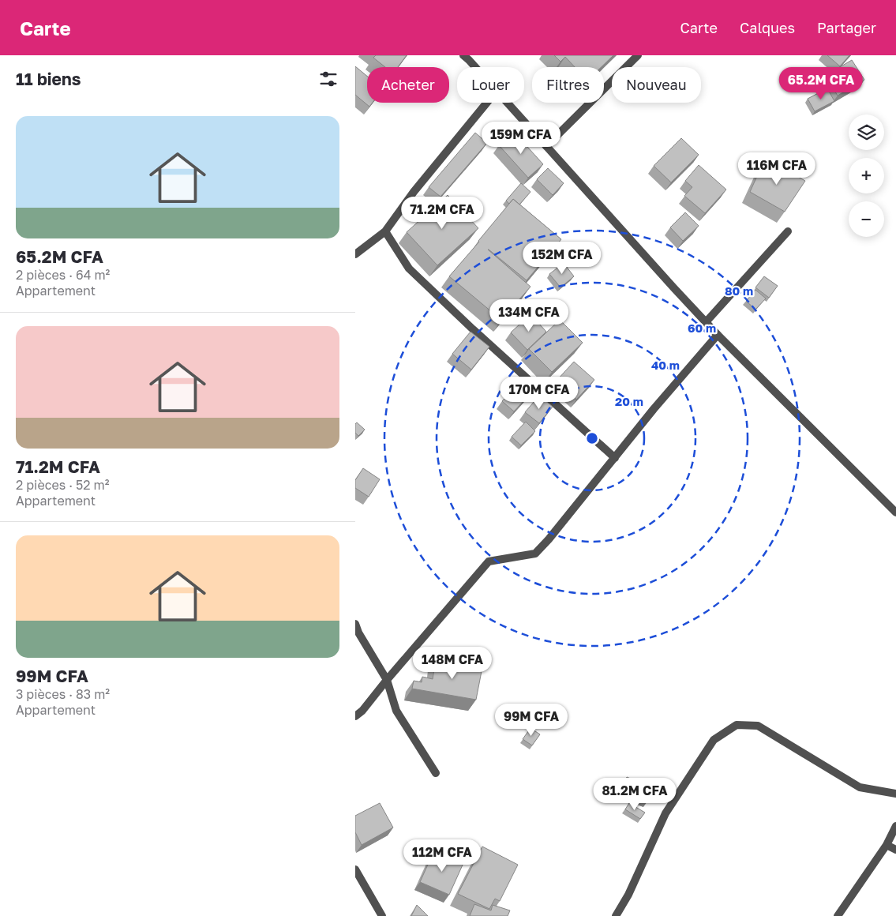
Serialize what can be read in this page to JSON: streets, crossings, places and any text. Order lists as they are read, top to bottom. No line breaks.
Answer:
{"page":{"header":"Carte","nav":["Carte","Calques","Partager"],"heading":"11 biens","price":["65.2M CFA","159M CFA","116M CFA","71.2M CFA","152M CFA","134M CFA","170M CFA","148M CFA","99M CFA","81.2M CFA","112M CFA"],"chip":["Acheter","Louer","Filtres","Nouveau"],"list":[{"name":"65.2M CFA","note":"2 pièces · 64 m² · Appartement"},{"name":"71.2M CFA","note":"2 pièces · 52 m² · Appartement"},{"name":"99M CFA","note":"3 pièces · 83 m² · Appartement"}],"map_buttons":["+","−"]},"rings":["80 m","60 m","40 m","20 m"]}
